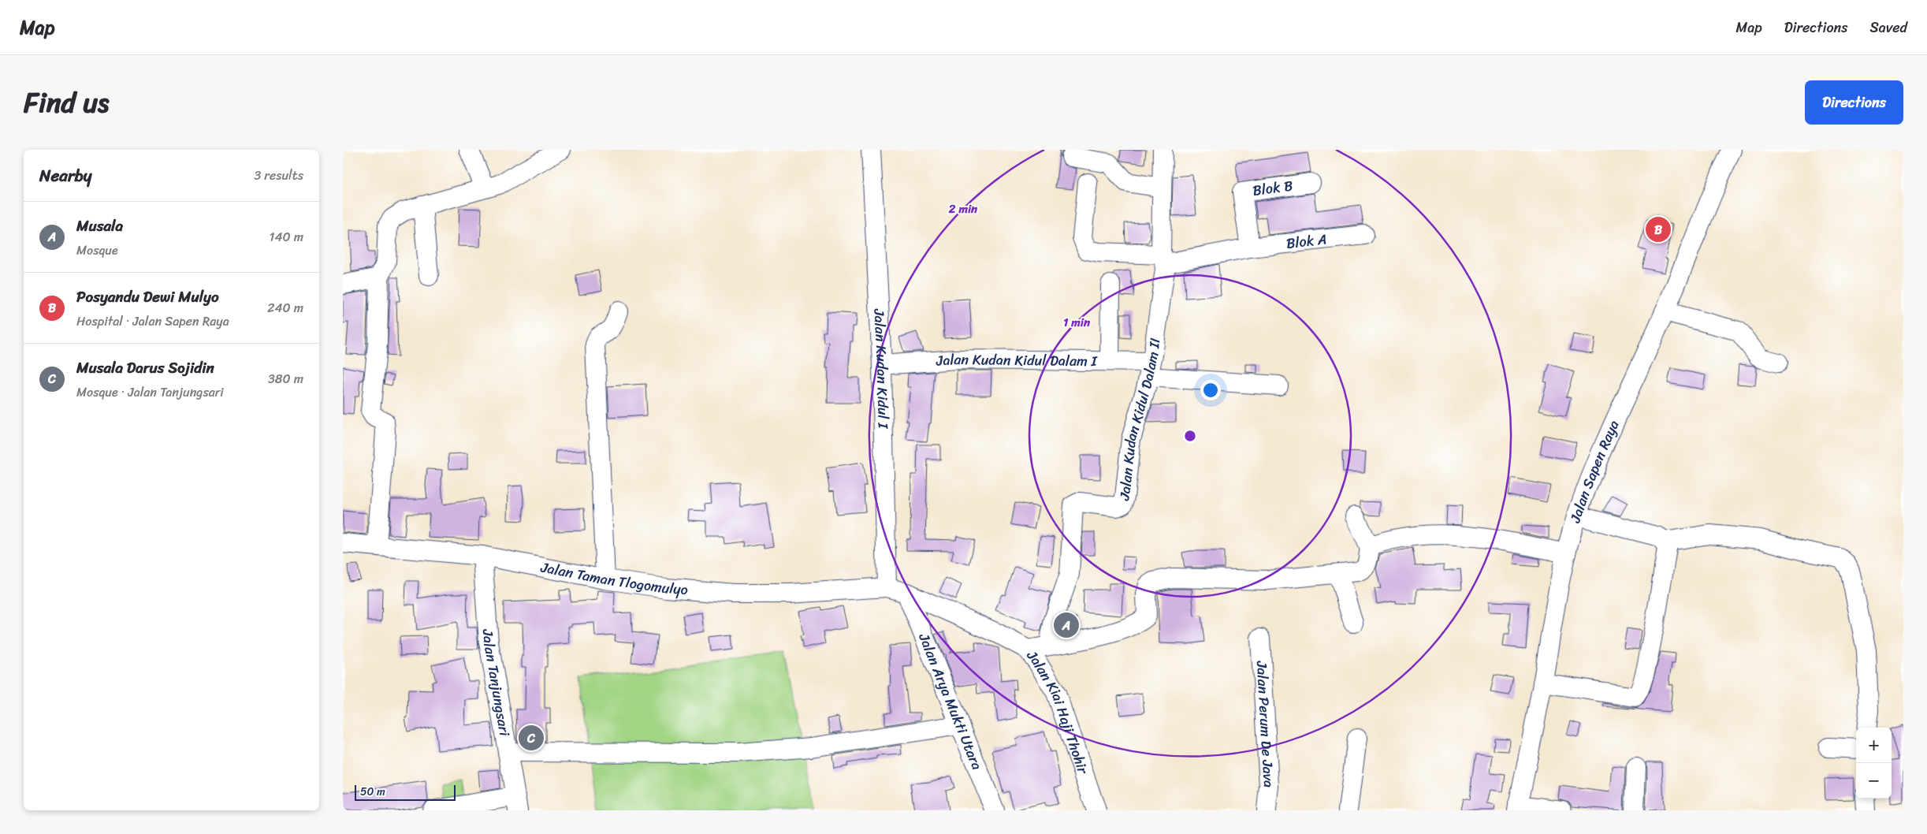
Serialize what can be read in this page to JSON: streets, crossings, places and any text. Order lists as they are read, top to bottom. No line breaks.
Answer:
{"streets":{"street":["Blok B","Blok A","Jalan Kudan Kidul Dalam I","Jalan Kudan Kidul I","Jalan Kudan Kidul Dalam II","Jalan Sapen Raya","Jalan Taman Tlogomulyo","Jalan Tanjungsari","Jalan Arya Mukti Utara","Jalan Kiai Haji Thohir","Jalan Perum De Java"]},"crossings":[["Blok B","Blok A"],["Blok A","Jalan Kudan Kidul Dalam II"],["Jalan Kudan Kidul Dalam I","Jalan Kudan Kidul I"],["Jalan Kudan Kidul Dalam I","Jalan Kudan Kidul Dalam II"],["Jalan Kudan Kidul I","Jalan Taman Tlogomulyo"],["Jalan Kudan Kidul I","Jalan Kiai Haji Thohir"],["Jalan Taman Tlogomulyo","Jalan Tanjungsari"],["Jalan Taman Tlogomulyo","Jalan Kiai Haji Thohir"],["Jalan Arya Mukti Utara","Jalan Kiai Haji Thohir"]],"scale_bar":"50 m","page":{"header":"Map","nav":["Map","Directions","Saved"],"title":"Find us","buttons":"Directions","heading":["Nearby","3 results"],"list":[{"mark":"A","name":"Musala","note":"Mosque","value":"140 m"},{"mark":"B","name":"Posyandu Dewi Mulyo","note":"Hospital · Jalan Sapen Raya","value":"240 m"},{"mark":"C","name":"Musala Darus Sojidin","note":"Mosque · Jalan Tanjungsari","value":"380 m"}],"pins":["B","A","C"],"map_buttons":["+","−"],"scale":"50 m"},"rings":["2 min","1 min"]}
